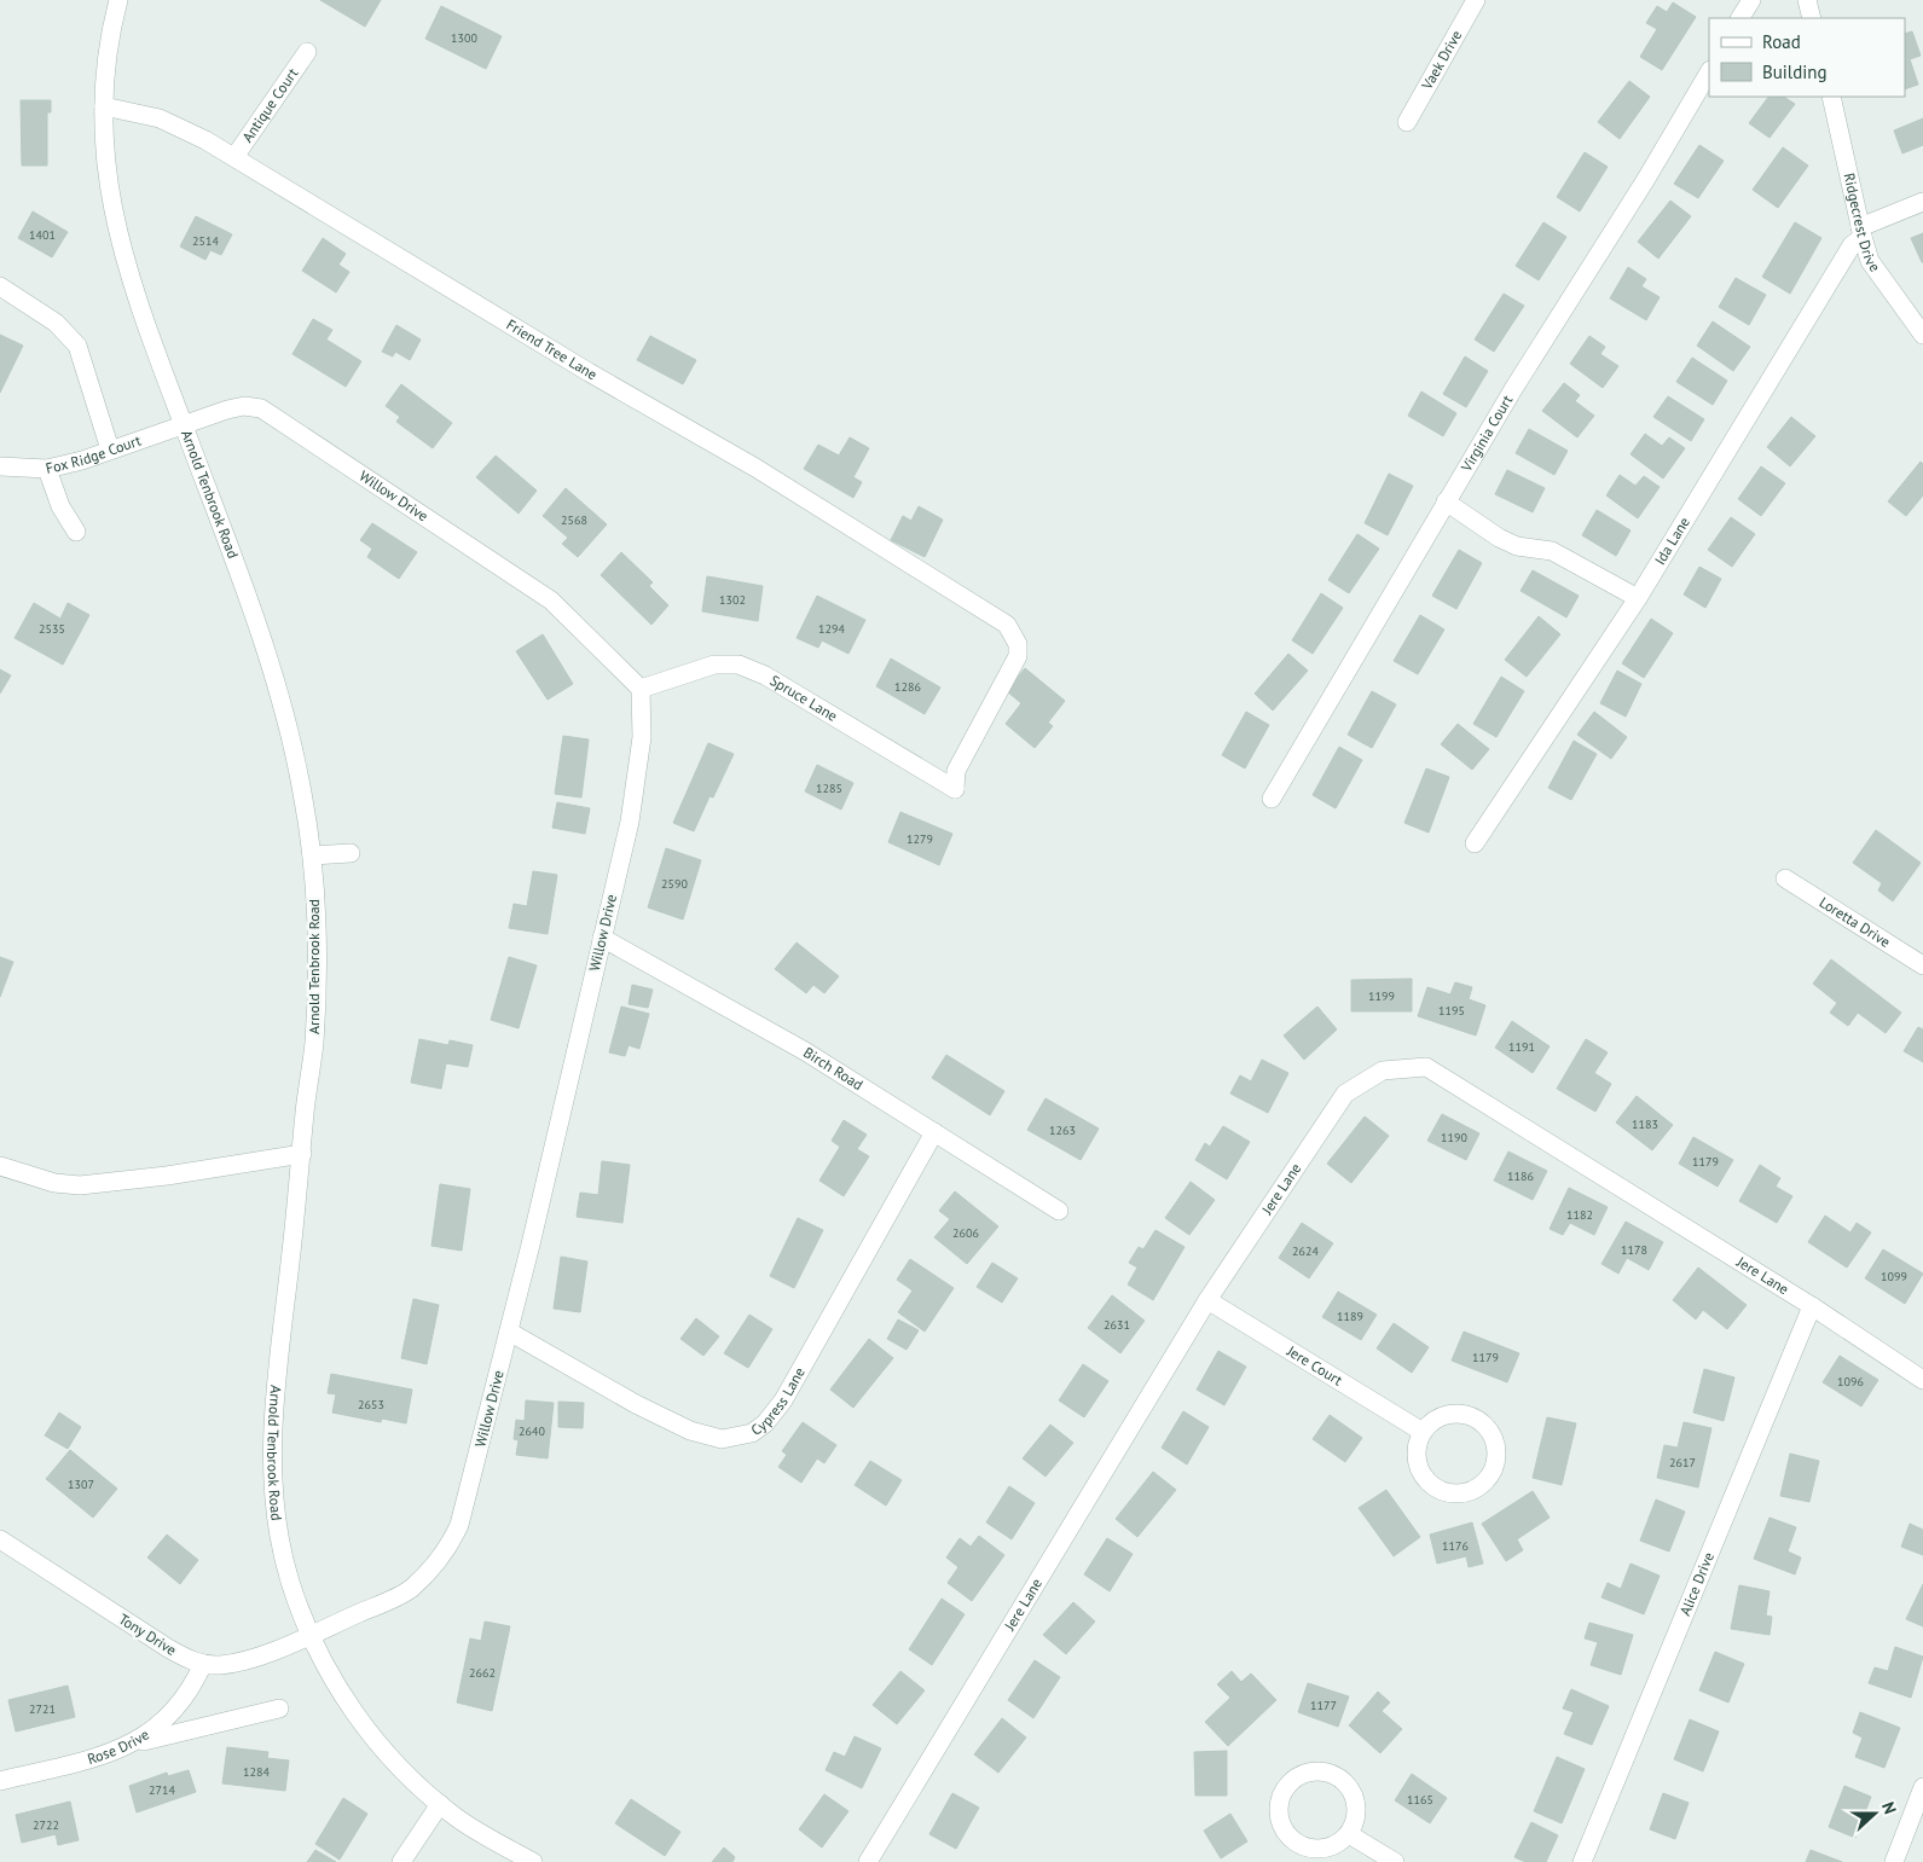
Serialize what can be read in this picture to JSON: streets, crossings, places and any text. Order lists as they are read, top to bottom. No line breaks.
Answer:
{"streets":{"street":["Vaek Drive","Antique Court","Ridgecrest Drive","Friend Tree Lane","Virginia Court","Fox Ridge Court","Arnold Tenbrook Road","Willow Drive","Ida Lane","Spruce Lane","Loretta Drive","Birch Road","Jere Lane","Jere Court","Cypress Lane","Alice Drive","Tony Drive","Rose Drive"]},"crossings":[["Antique Court","Friend Tree Lane"],["Ridgecrest Drive","Ida Lane"],["Friend Tree Lane","Arnold Tenbrook Road"],["Friend Tree Lane","Spruce Lane"],["Fox Ridge Court","Arnold Tenbrook Road"],["Fox Ridge Court","Willow Drive"],["Arnold Tenbrook Road","Willow Drive"],["Arnold Tenbrook Road","Tony Drive"],["Willow Drive","Spruce Lane"],["Willow Drive","Birch Road"],["Willow Drive","Cypress Lane"],["Willow Drive","Tony Drive"],["Birch Road","Cypress Lane"],["Jere Lane","Jere Court"],["Jere Lane","Alice Drive"],["Tony Drive","Rose Drive"]],"house_numbers":["1300","1401","2514","2568","1302","2535","1294","1286","1285","1279","2590","1199","1195","1191","1183","1263","1190","1179","1186","1182","2606","1178","2624","1099","1189","2631","1179","1096","2653","2640","2617","1307","1176","2662","1177","2721","1284","2714","1165","2722"],"legend":["Road","Building"],"north":"right"}
